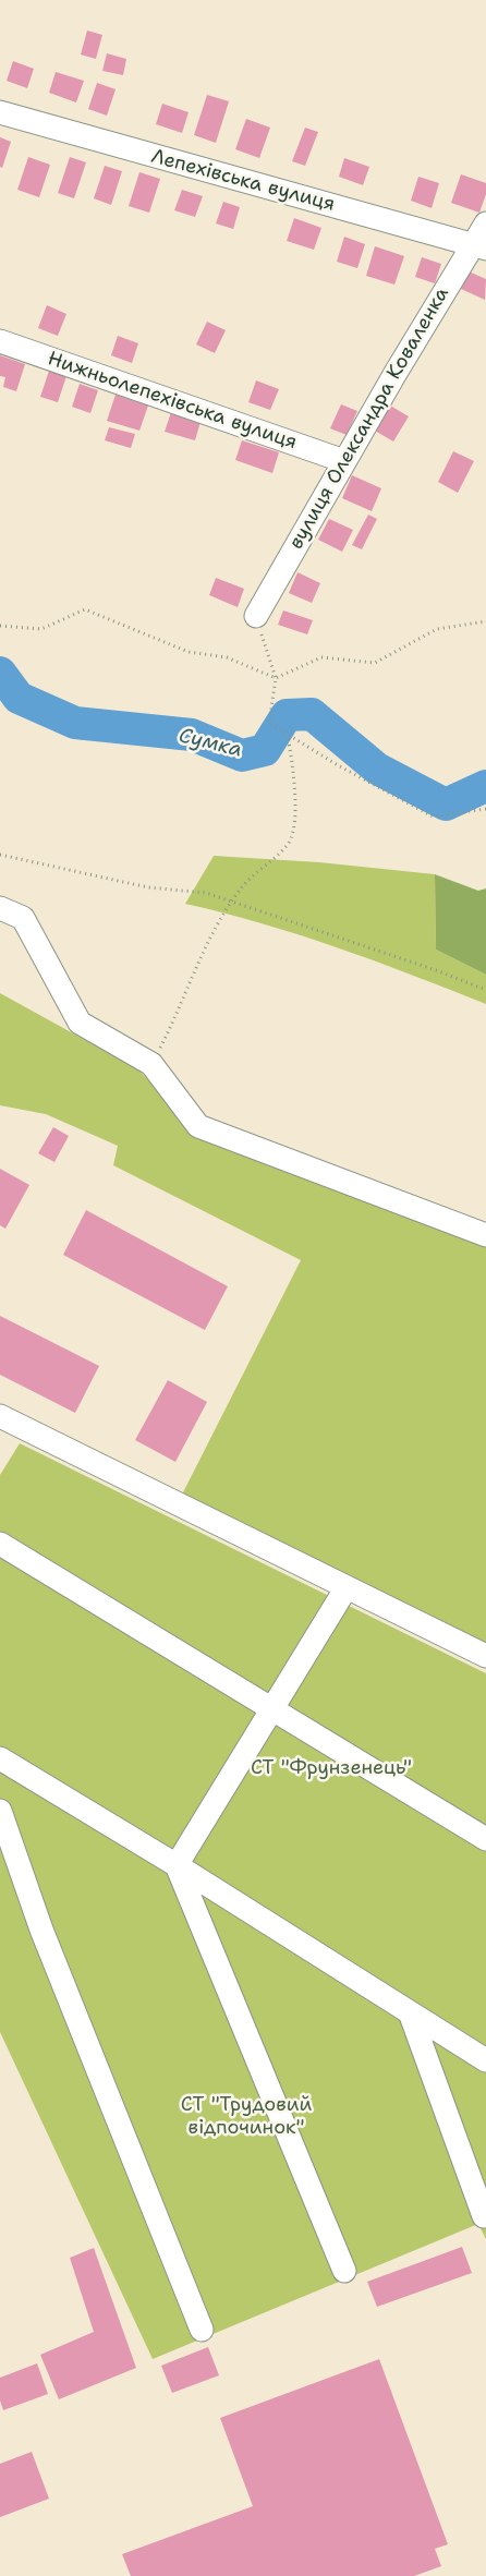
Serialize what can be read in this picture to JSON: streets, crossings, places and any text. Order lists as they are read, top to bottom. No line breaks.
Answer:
{"streets":{"street":["Лепехівська вулиця","Нижньолепехівська вулиця","вулиця Олександра Коваленка"]},"crossings":[["Лепехівська вулиця","вулиця Олександра Коваленка"],["Нижньолепехівська вулиця","вулиця Олександра Коваленка"]],"water":["Сумка"],"parks":["СТ \"Фрунзенець\"","СТ \"Трудовий відпочинок\""]}
